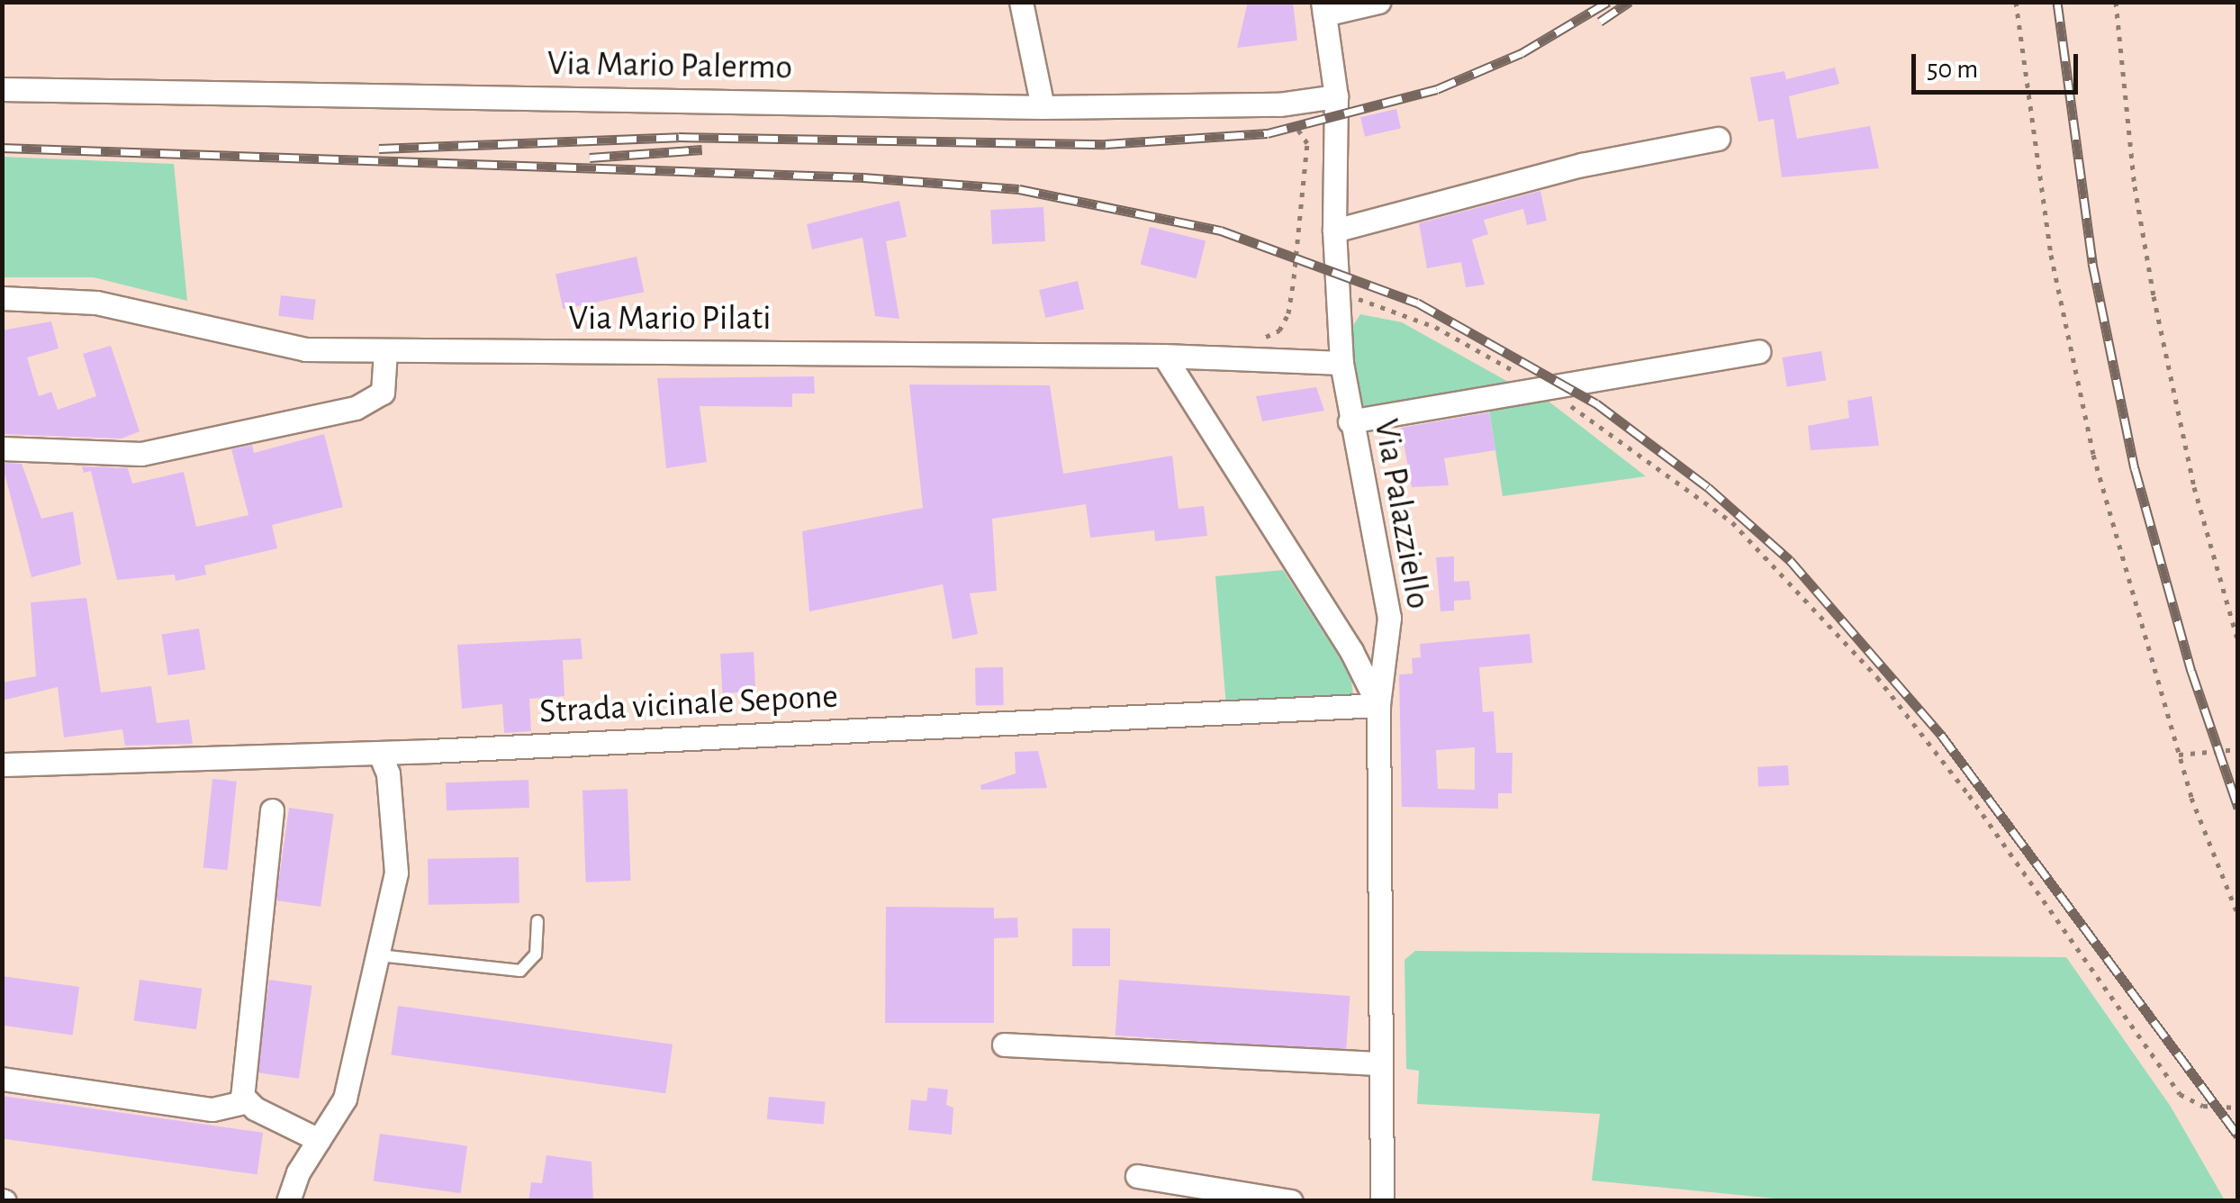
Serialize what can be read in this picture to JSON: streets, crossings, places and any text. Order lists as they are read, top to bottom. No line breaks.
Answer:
{"streets":{"street":["Via Mario Palermo","Via Mario Pilati","Via Palazziello","Strada vicinale Sepone"]},"crossings":[["Via Mario Palermo","Via Palazziello"],["Via Mario Pilati","Via Palazziello"],["Via Palazziello","Strada vicinale Sepone"]],"scale_bar":"50 m"}
